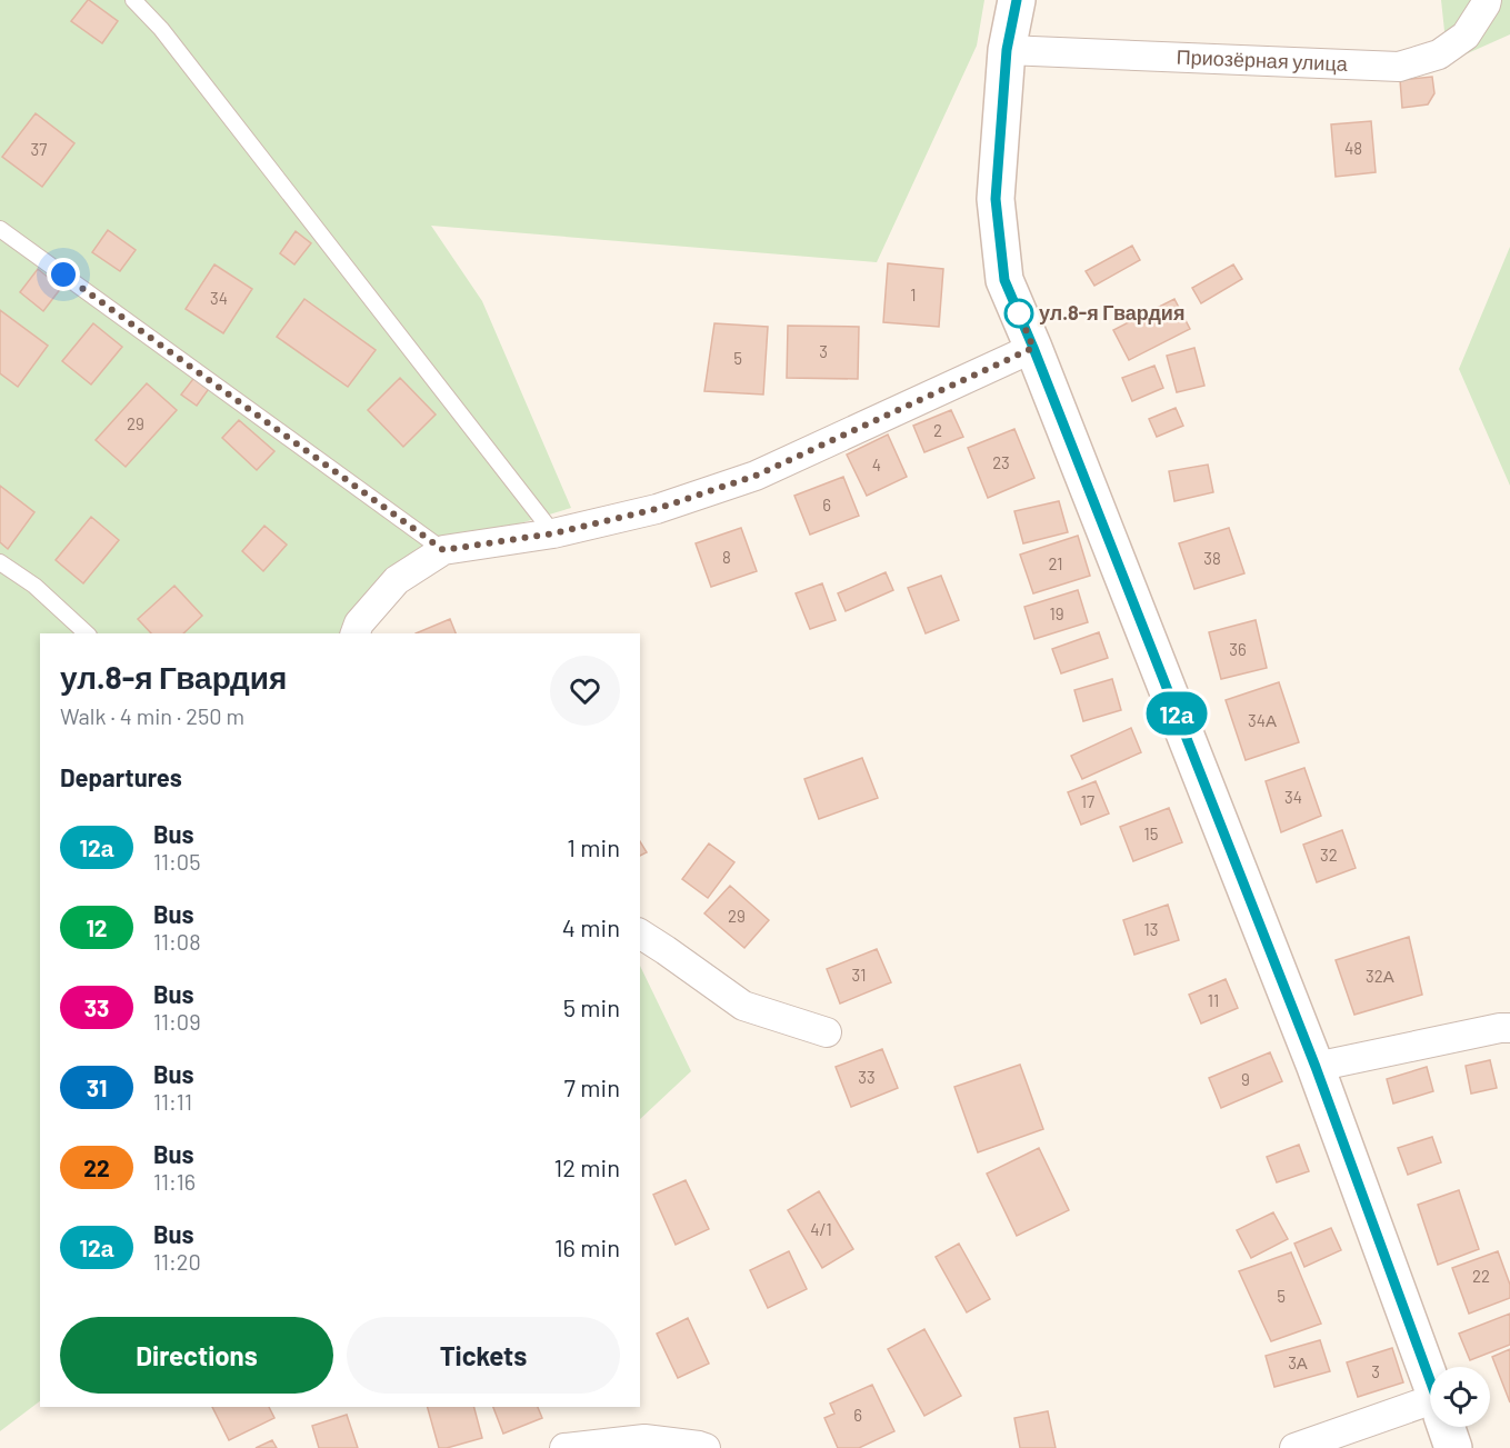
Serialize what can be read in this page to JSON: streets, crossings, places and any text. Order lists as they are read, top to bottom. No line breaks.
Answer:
{"streets":{"street":["Приозёрная улица"]},"places":["ул.8-я Гвардия"],"lines":["bus line 12а"],"house_numbers":["48","37","1","34","3","5","29","2","23","4","6","8","38","21","19","36","34А","34","17","15","32","29","13","31","32А","11","33","9","4/1","22","5","3А","3","6"],"page":{"on_map":"12а","heading":[["ул.8-я Гвардия","Walk · 4 min · 250 m"],"Departures"],"list":[{"mark":"12а","name":"Bus","note":"11:05","value":"1 min"},{"mark":"12","name":"Bus","note":"11:08","value":"4 min"},{"mark":"33","name":"Bus","note":"11:09","value":"5 min"},{"mark":"31","name":"Bus","note":"11:11","value":"7 min"},{"mark":"22","name":"Bus","note":"11:16","value":"12 min"},{"mark":"12а","name":"Bus","note":"11:20","value":"16 min"}],"buttons":["Directions","Tickets"]}}
